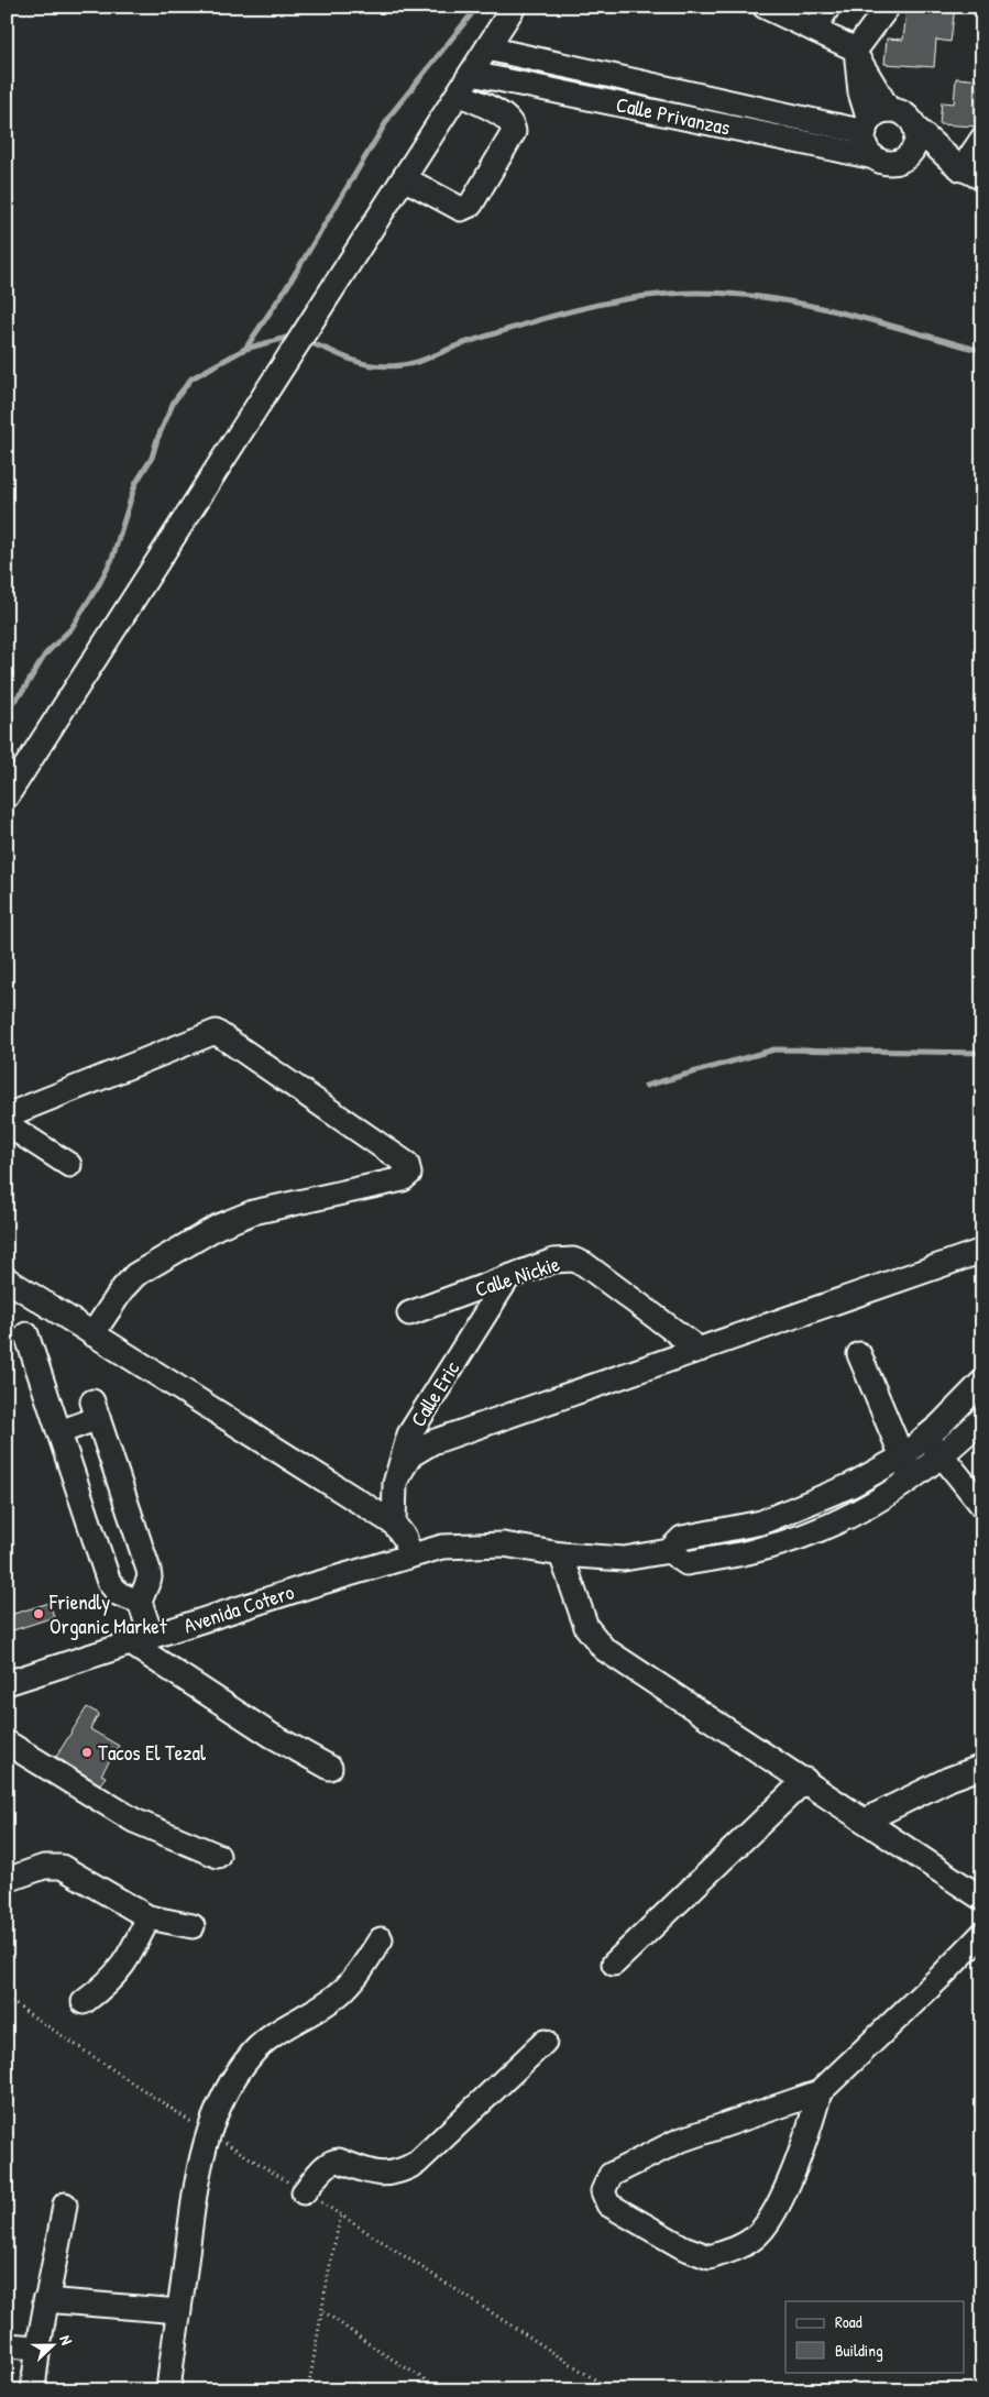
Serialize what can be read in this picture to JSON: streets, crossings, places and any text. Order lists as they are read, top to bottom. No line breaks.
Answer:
{"streets":{"street":["Calle Privanzas","Calle Nickie","Calle Eric","Avenida Cotero"]},"crossings":[["Calle Nickie","Calle Eric"]],"places":["Friendly Organic Market","Tacos El Tezal"],"legend":["Road","Building"],"north":"right"}
